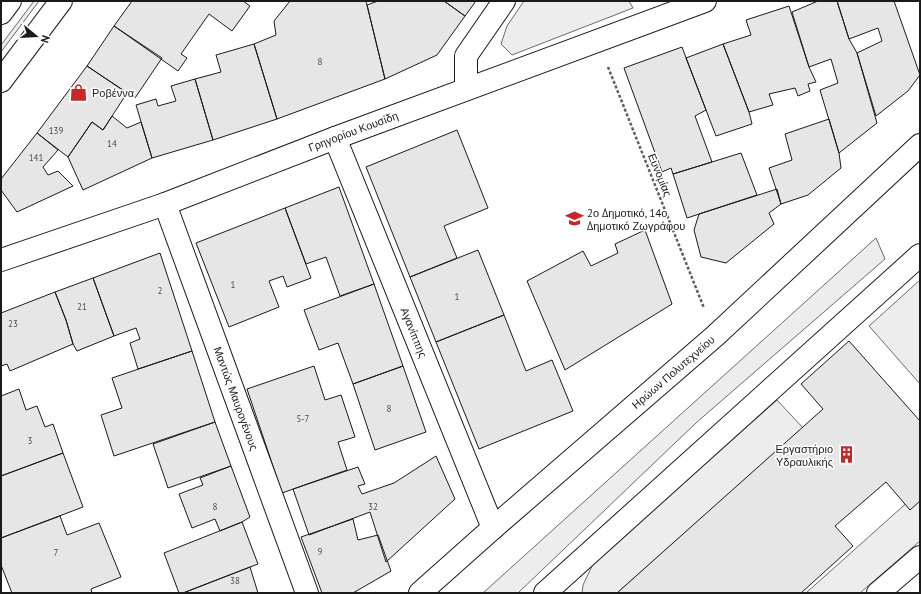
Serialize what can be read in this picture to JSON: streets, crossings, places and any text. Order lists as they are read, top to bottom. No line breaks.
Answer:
{"streets":{"street":["Γρηγορίου Κουσίδη","Αγανίππης","Ηρώων Πολυτεχνείου","Μαντώς Μαυρογένους"],"path":["Ευνομίας"]},"crossings":[["Γρηγορίου Κουσίδη","Ευνομίας"],["Γρηγορίου Κουσίδη","Αγανίππης"],["Γρηγορίου Κουσίδη","Μαντώς Μαυρογένους"],["Ευνομίας","Ηρώων Πολυτεχνείου"],["Αγανίππης","Ηρώων Πολυτεχνείου"]],"places":{"shop":["Ροβέννα"],"school or university":["2ο Δημοτικό, 14ο Δημοτικό Ζωγράφου"],"building":["Εργαστήριο Υδραυλικής"]},"house_numbers":["8","139","14","141","1","2","1","21","23","8","5-7","3","8","32","9","7","38"],"north":"right"}
